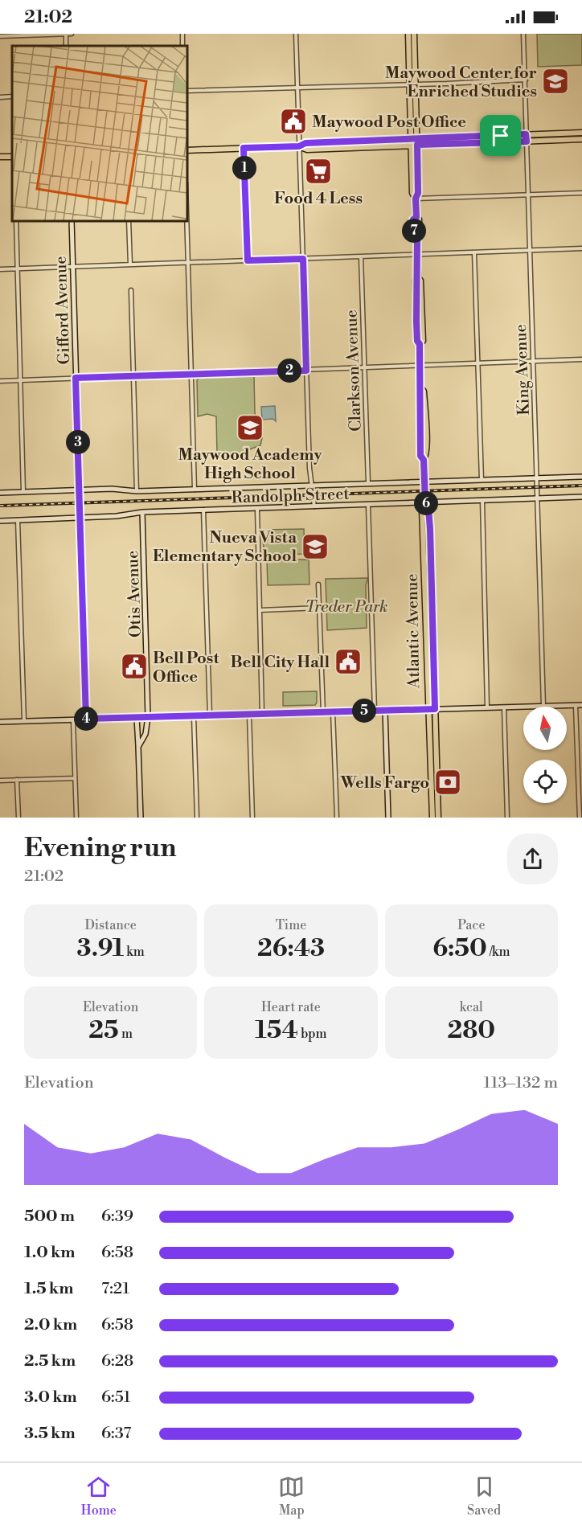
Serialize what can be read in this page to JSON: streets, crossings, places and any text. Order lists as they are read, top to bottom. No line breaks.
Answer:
{"streets":{"main road":["Atlantic Avenue"],"street":["Gifford Avenue","King Avenue","Clarkson Avenue","Randolph Street","Otis Avenue"]},"crossings":[["Gifford Avenue","Randolph Street"],["King Avenue","Randolph Street"],["Clarkson Avenue","Randolph Street"],["Randolph Street","Otis Avenue"],["Randolph Street","Atlantic Avenue"]],"parks":["Treder Park"],"places":{"school or university":["Maywood Center for Enriched Studies","Maywood Academy High School","Nueva Vista Elementary School"],"public building":["Maywood Post Office","Bell City Hall","Bell Post Office"],"supermarket":["Food 4 Less"],"bank":["Wells Fargo"]},"north":"top","page":{"status":"21:02","pins":["1","7","2","3","6","5","4"],"heading":["Evening run","21:02"],"stats":[["Distance","3.91 km"],["Time","26:43"],["Pace","6:50 /km"],["Elevation","25 m"],["Heart rate","154 bpm"],["kcal","280"]],"chart":["Elevation","113–132 m"],"list":[{"name":"500 m","note":"6:39"},{"name":"1.0 km","note":"6:58"},{"name":"1.5 km","note":"7:21"},{"name":"2.0 km","note":"6:58"},{"name":"2.5 km","note":"6:28"},{"name":"3.0 km","note":"6:51"},{"name":"3.5 km","note":"6:37"}],"tabs":["Home","Map","Saved"]}}
